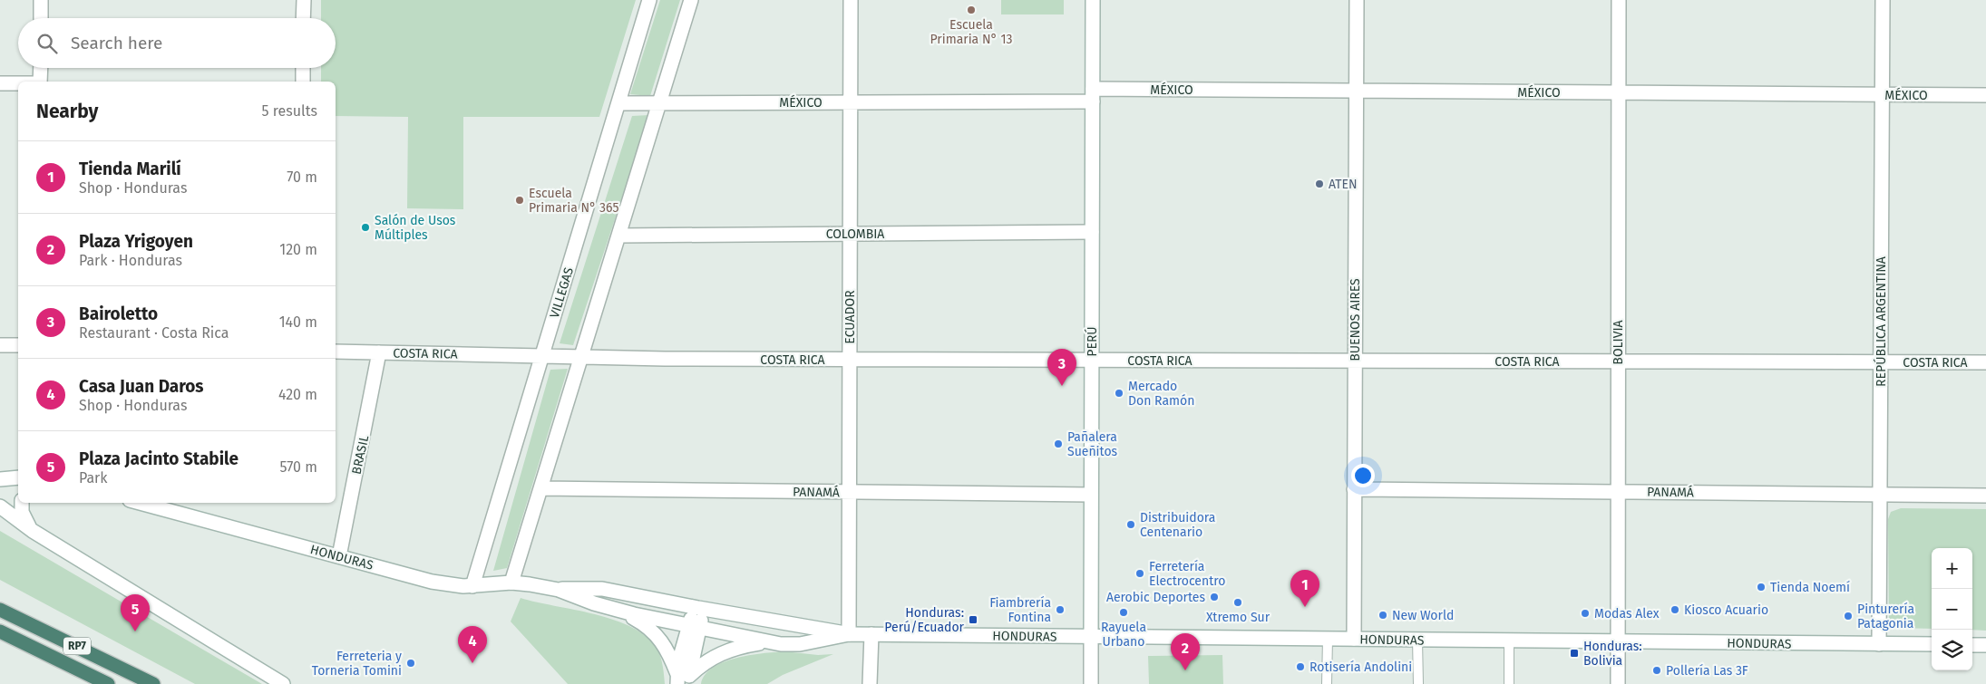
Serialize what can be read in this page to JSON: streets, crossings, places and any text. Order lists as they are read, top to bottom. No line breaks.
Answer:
{"streets":{"highway":["RP7"],"street":["MÉXICO","COLOMBIA","VILLEGAS","ECUADOR","BUENOS AIRES","REPÚBLICA ARGENTINA","PERÚ","BOLIVIA","COSTA RICA","BRASIL","PANAMÁ","HONDURAS"]},"crossings":[["MÉXICO","VILLEGAS"],["MÉXICO","ECUADOR"],["MÉXICO","BUENOS AIRES"],["MÉXICO","REPÚBLICA ARGENTINA"],["MÉXICO","PERÚ"],["MÉXICO","BOLIVIA"],["COLOMBIA","ECUADOR"],["COLOMBIA","PERÚ"],["VILLEGAS","COSTA RICA"],["VILLEGAS","HONDURAS"],["ECUADOR","COSTA RICA"],["ECUADOR","PANAMÁ"],["ECUADOR","HONDURAS"],["BUENOS AIRES","COSTA RICA"],["BUENOS AIRES","PANAMÁ"],["BUENOS AIRES","HONDURAS"],["REPÚBLICA ARGENTINA","COSTA RICA"],["REPÚBLICA ARGENTINA","PANAMÁ"],["REPÚBLICA ARGENTINA","HONDURAS"],["PERÚ","COSTA RICA"],["PERÚ","PANAMÁ"],["PERÚ","HONDURAS"],["BOLIVIA","COSTA RICA"],["BOLIVIA","PANAMÁ"],["BOLIVIA","HONDURAS"],["COSTA RICA","BRASIL"],["BRASIL","HONDURAS"]],"places":{"other":["Escuela Primaria N° 13","ATEN","Escuela Primaria N° 365","Salón de Usos Múltiples","Mercado Don Ramón","Pañalera Sueñitos","Distribuidora Centenario","Ferretería Electrocentro","Tienda Noemí","Aerobic Deportes","Xtremo Sur","Fiambrería Fontina","Kiosco Acuario","Rayuela Urbano","Modas Alex","New World","Pinturería Patagonia","Ferreteria y Torneria Tomini","Rotisería Andolini","Pollería Las 3F"],"transit":["Honduras: Perú/Ecuador","Honduras: Bolivia"]},"page":{"search":"Search here","heading":["Nearby","5 results"],"list":[{"mark":"1","name":"Tienda Marilí","note":"Shop · Honduras","value":"70 m"},{"mark":"2","name":"Plaza Yrigoyen","note":"Park · Honduras","value":"120 m"},{"mark":"3","name":"Bairoletto","note":"Restaurant · Costa Rica","value":"140 m"},{"mark":"4","name":"Casa Juan Daros","note":"Shop · Honduras","value":"420 m"},{"mark":"5","name":"Plaza Jacinto Stabile","note":"Park","value":"570 m"}],"pins":["3","1","5","4","2"],"map_buttons":["+","−"]}}
